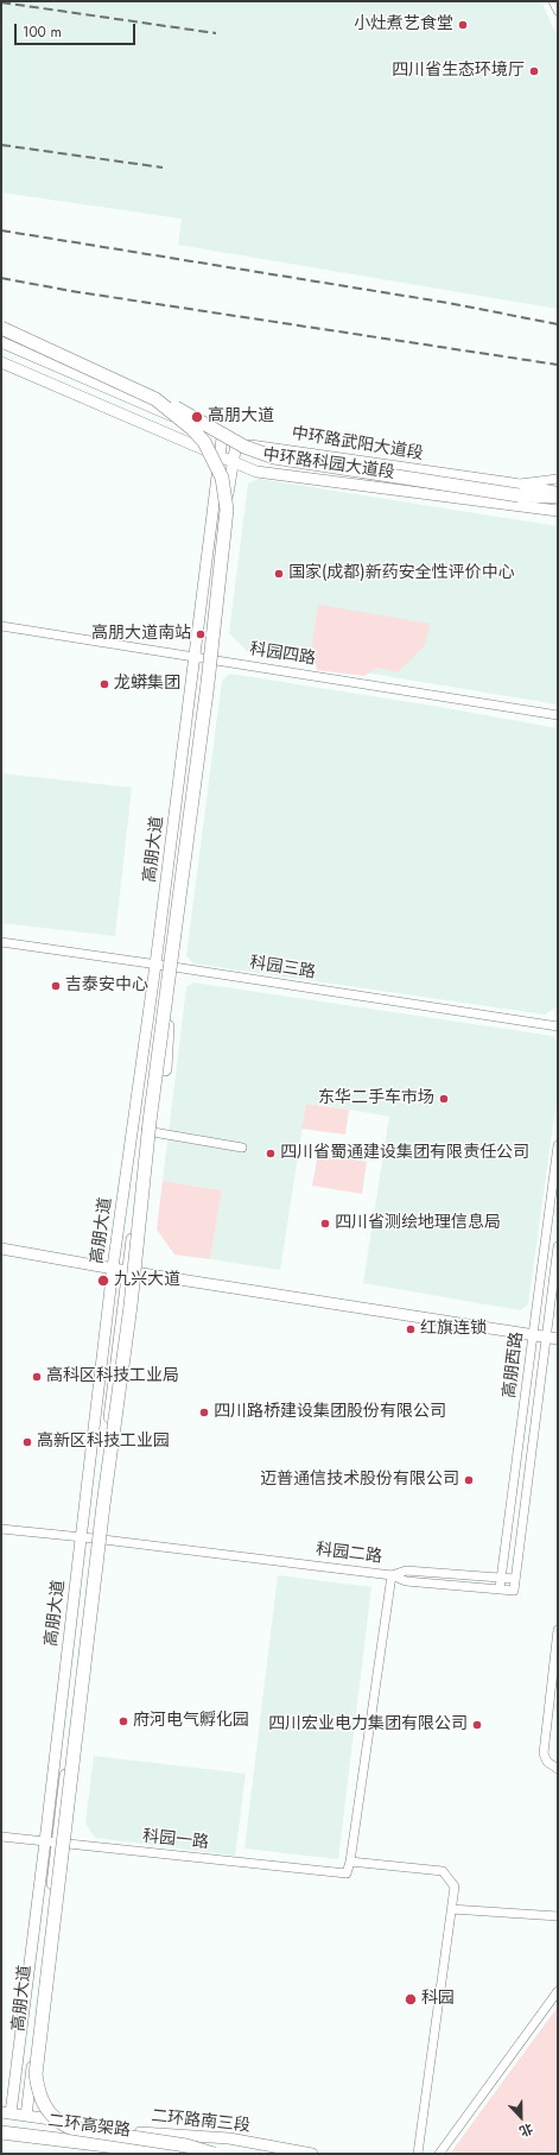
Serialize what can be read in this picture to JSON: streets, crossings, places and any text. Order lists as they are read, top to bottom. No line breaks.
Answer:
{"streets":{"highway":["二环高架路"],"main road":["中环路武阳大道段","中环路科园大道段","高朋大道","二环路南三段"],"street":["科园四路","科园三路","高朋西路","科园二路","科园一路"]},"crossings":[["中环路武阳大道段","高朋大道"],["中环路科园大道段","高朋大道"],["科园四路","高朋大道"],["高朋大道","科园三路"],["高朋大道","科园二路"],["高朋大道","科园一路"],["高朋大道","二环路南三段"],["科园二路","科园一路"]],"places":["小灶煮艺食堂","四川省生态环境厅","高朋大道","国家(成都)新药安全性评价中心","高朋大道南站","龙蟒集团","吉泰安中心","东华二手车市场","四川省蜀通建设集团有限责任公司","四川省测绘地理信息局","九兴大道","红旗连锁","高科区科技工业局","四川路桥建设集团股份有限公司","高新区科技工业园","迈普通信技术股份有限公司","府河电气孵化园","四川宏业电力集团有限公司","科园"],"scale_bar":"100 m","north":"bottom"}
